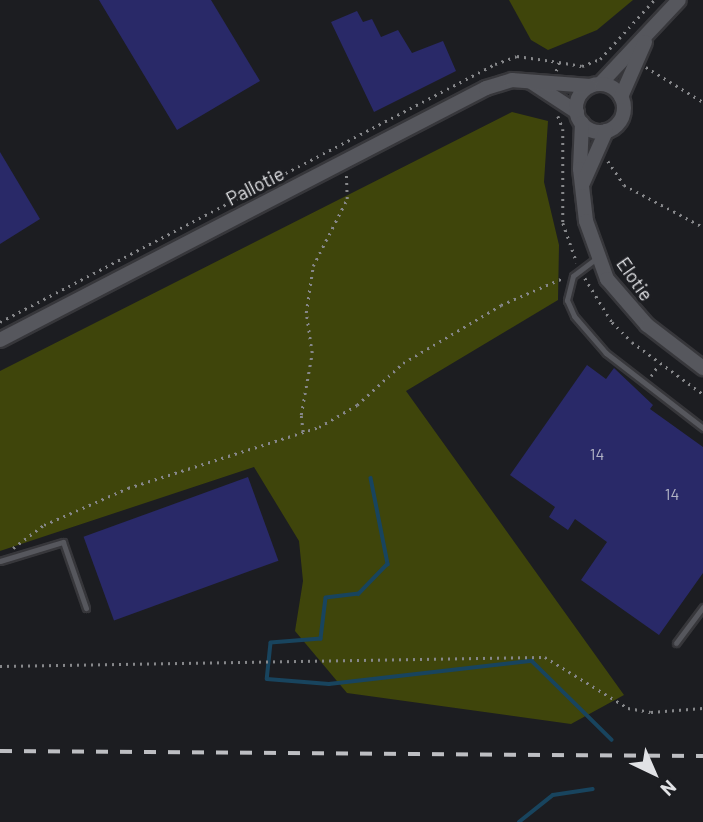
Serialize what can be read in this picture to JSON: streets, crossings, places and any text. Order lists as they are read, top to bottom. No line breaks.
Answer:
{"streets":{"street":["Pallotie","Elotie"]},"crossings":[["Pallotie","Elotie"]],"house_numbers":["14","14"],"north":"bottom right"}
